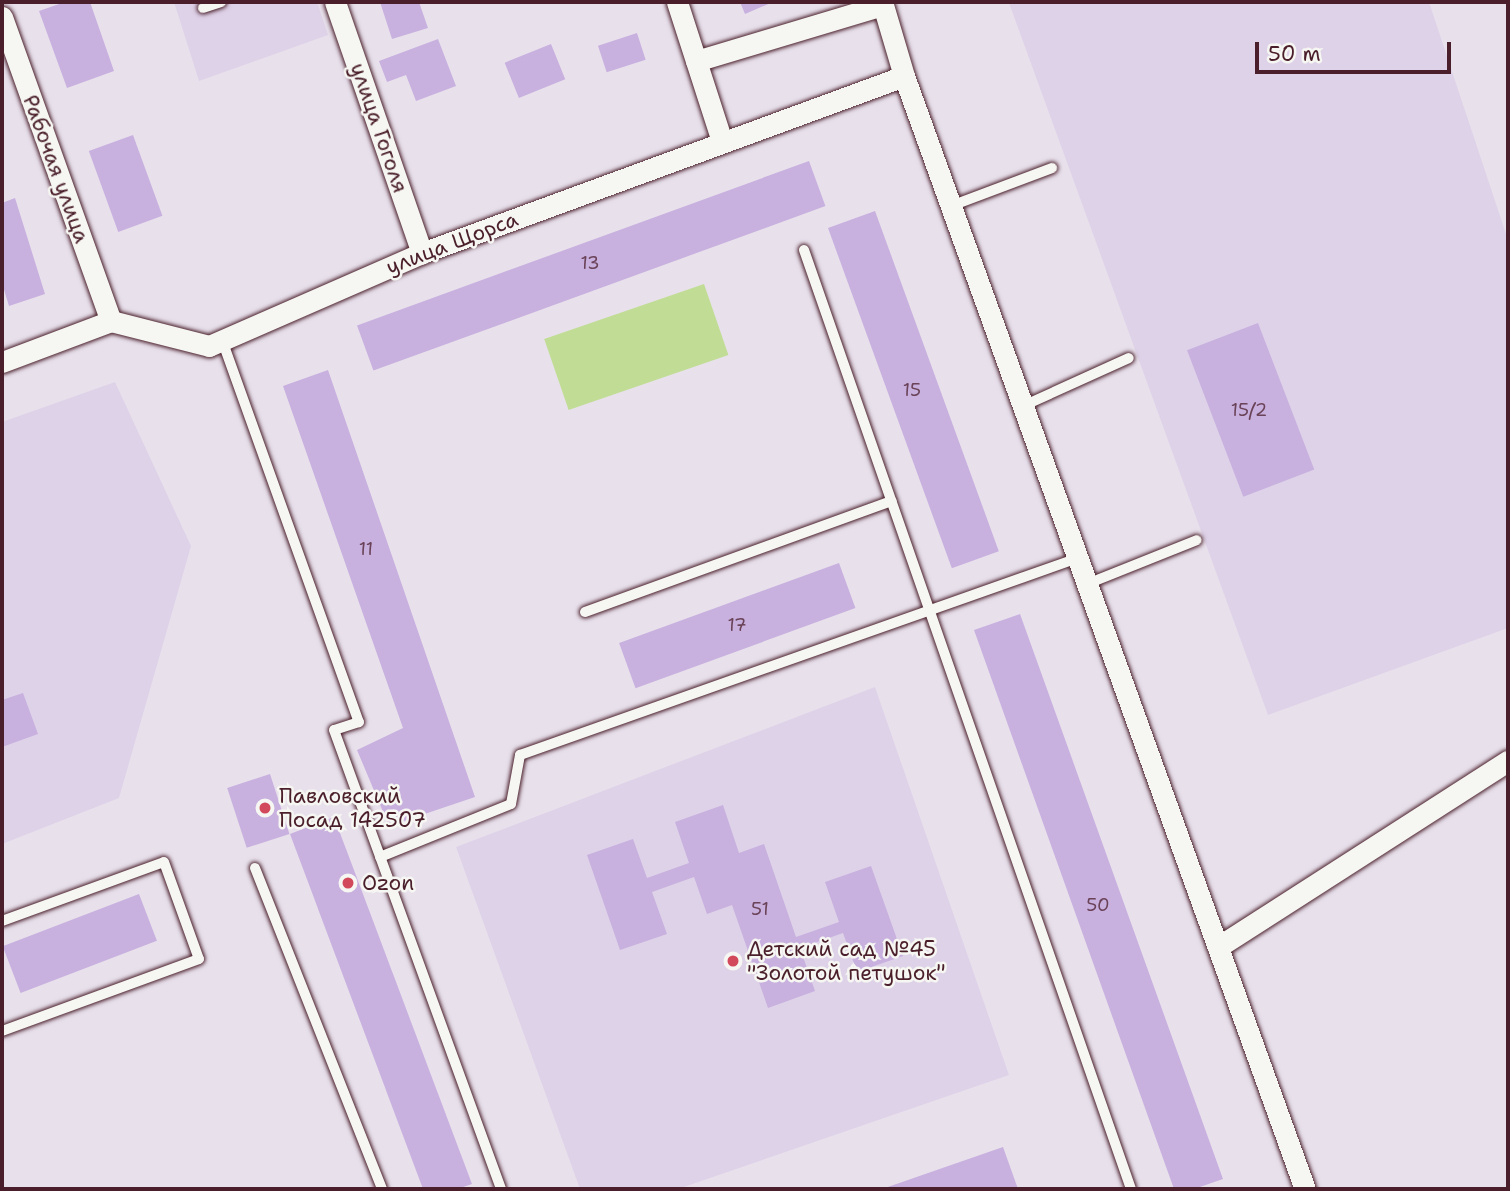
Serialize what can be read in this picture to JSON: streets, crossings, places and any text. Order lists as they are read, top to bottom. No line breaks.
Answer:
{"streets":{"street":["улица Гоголя","Рабочая улица","улица Щорса"]},"crossings":[["улица Гоголя","улица Щорса"],["Рабочая улица","улица Щорса"]],"places":["Павловский Посад 142507","Ozon","Детский сад №45 \"Золотой петушок\""],"house_numbers":["13","15","15/2","11","17","50","51"],"scale_bar":"50 m"}
